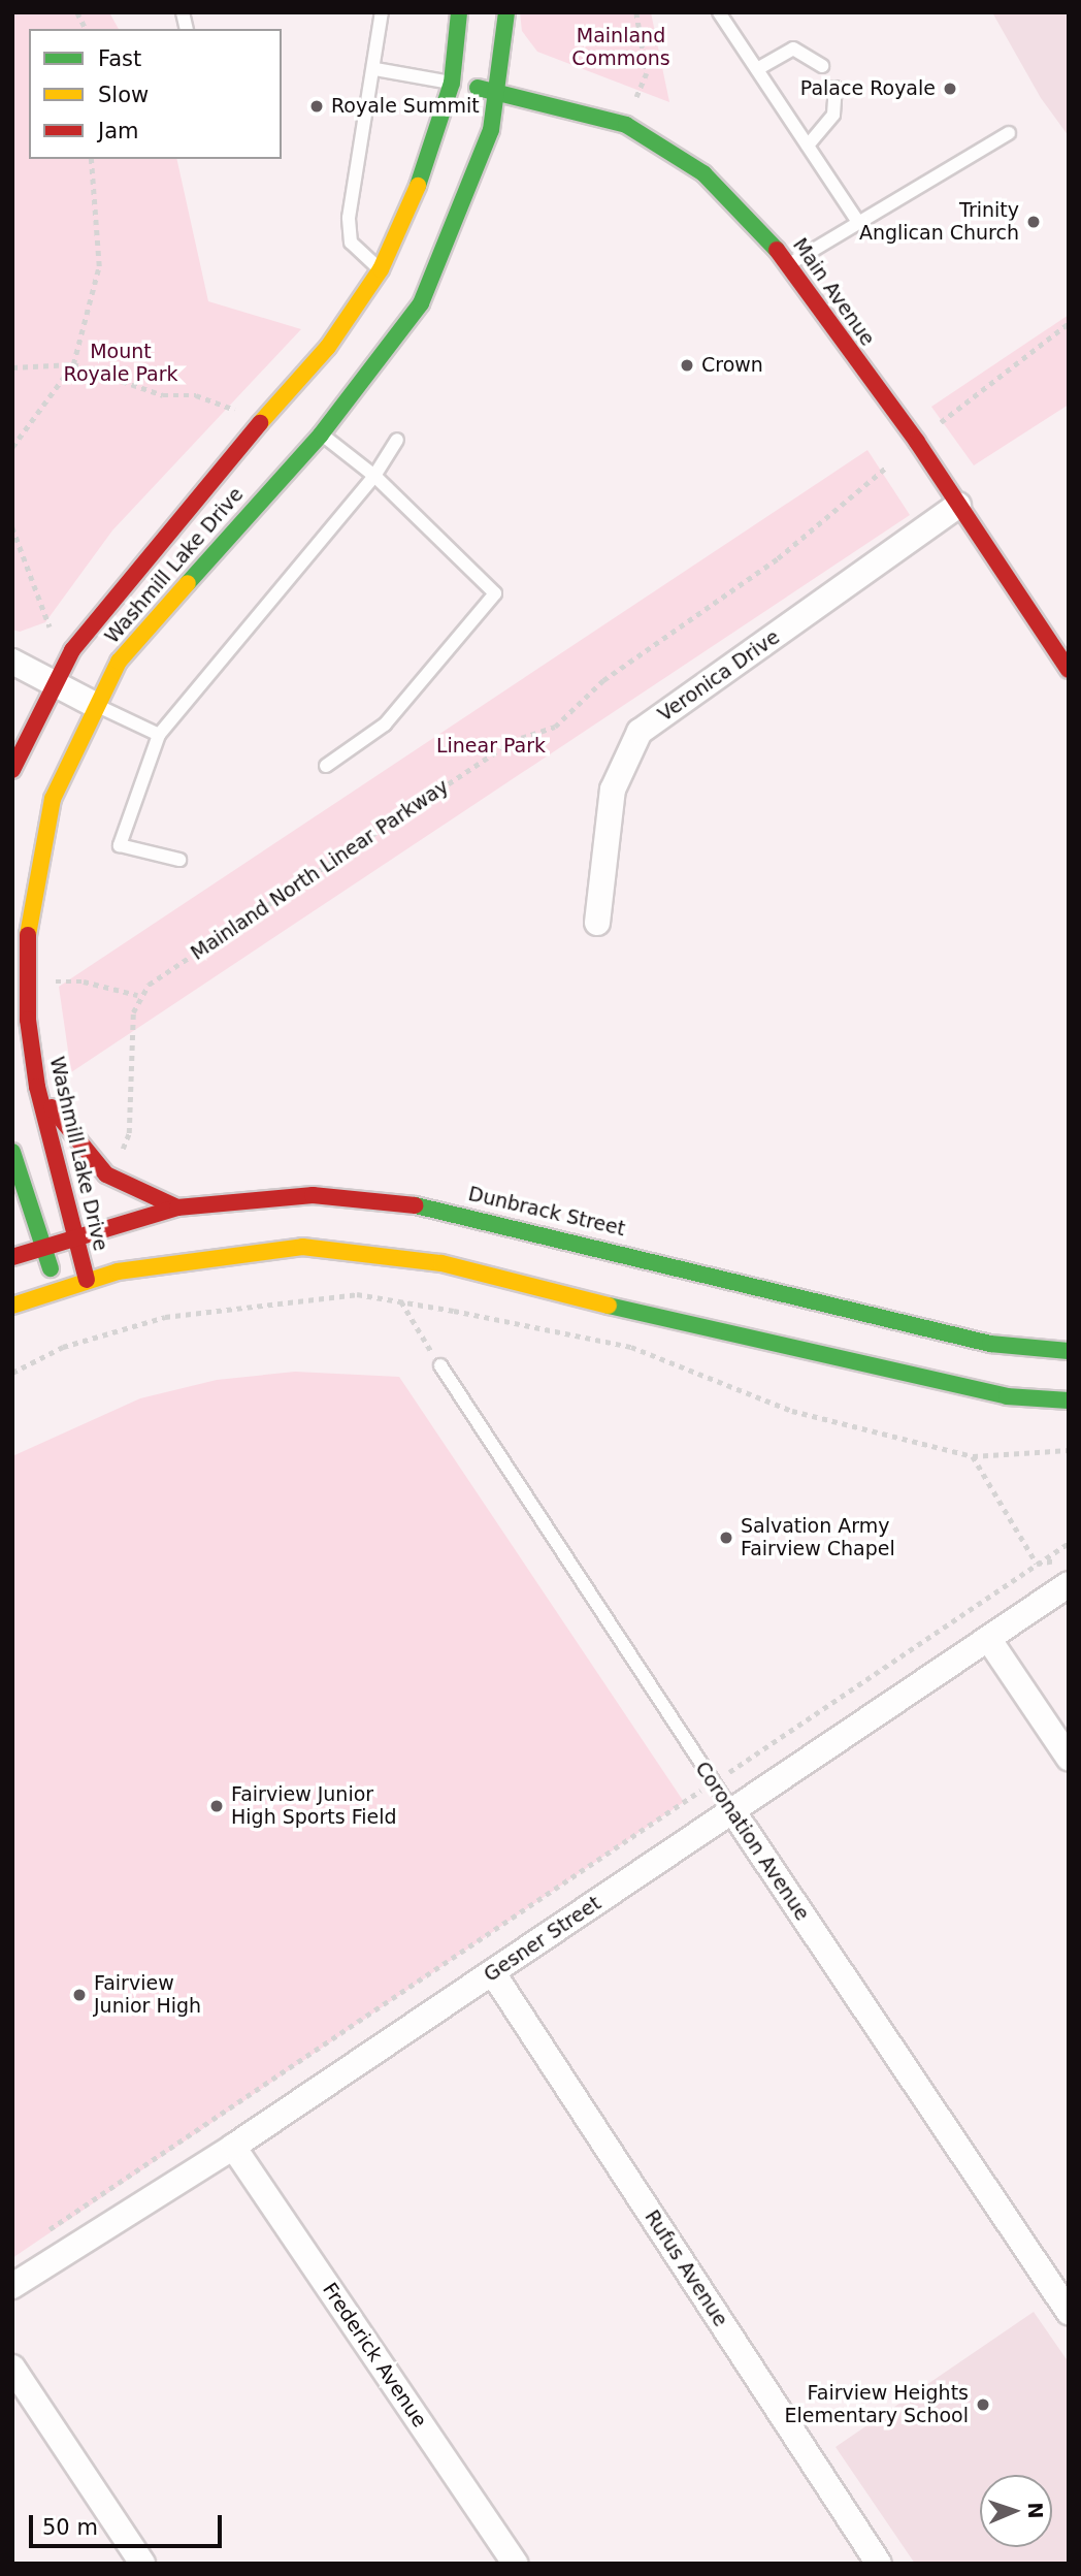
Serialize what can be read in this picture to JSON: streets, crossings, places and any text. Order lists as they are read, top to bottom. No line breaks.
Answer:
{"streets":{"street":["Main Avenue","Washmill Lake Drive","Veronica Drive","Dunbrack Street","Coronation Avenue","Gesner Street","Rufus Avenue","Frederick Avenue"],"path":["Mainland North Linear Parkway"]},"crossings":[["Main Avenue","Washmill Lake Drive"],["Main Avenue","Veronica Drive"],["Washmill Lake Drive","Dunbrack Street"],["Coronation Avenue","Gesner Street"],["Gesner Street","Rufus Avenue"],["Gesner Street","Frederick Avenue"]],"parks":["Mainland Commons","Mount Royale Park","Linear Park"],"places":["Palace Royale","Royale Summit","Trinity Anglican Church","Crown","Salvation Army Fairview Chapel","Fairview Junior High Sports Field","Fairview Junior High","Fairview Heights Elementary School"],"legend":["Fast","Slow","Jam"],"scale_bar":"50 m","north":"right"}
